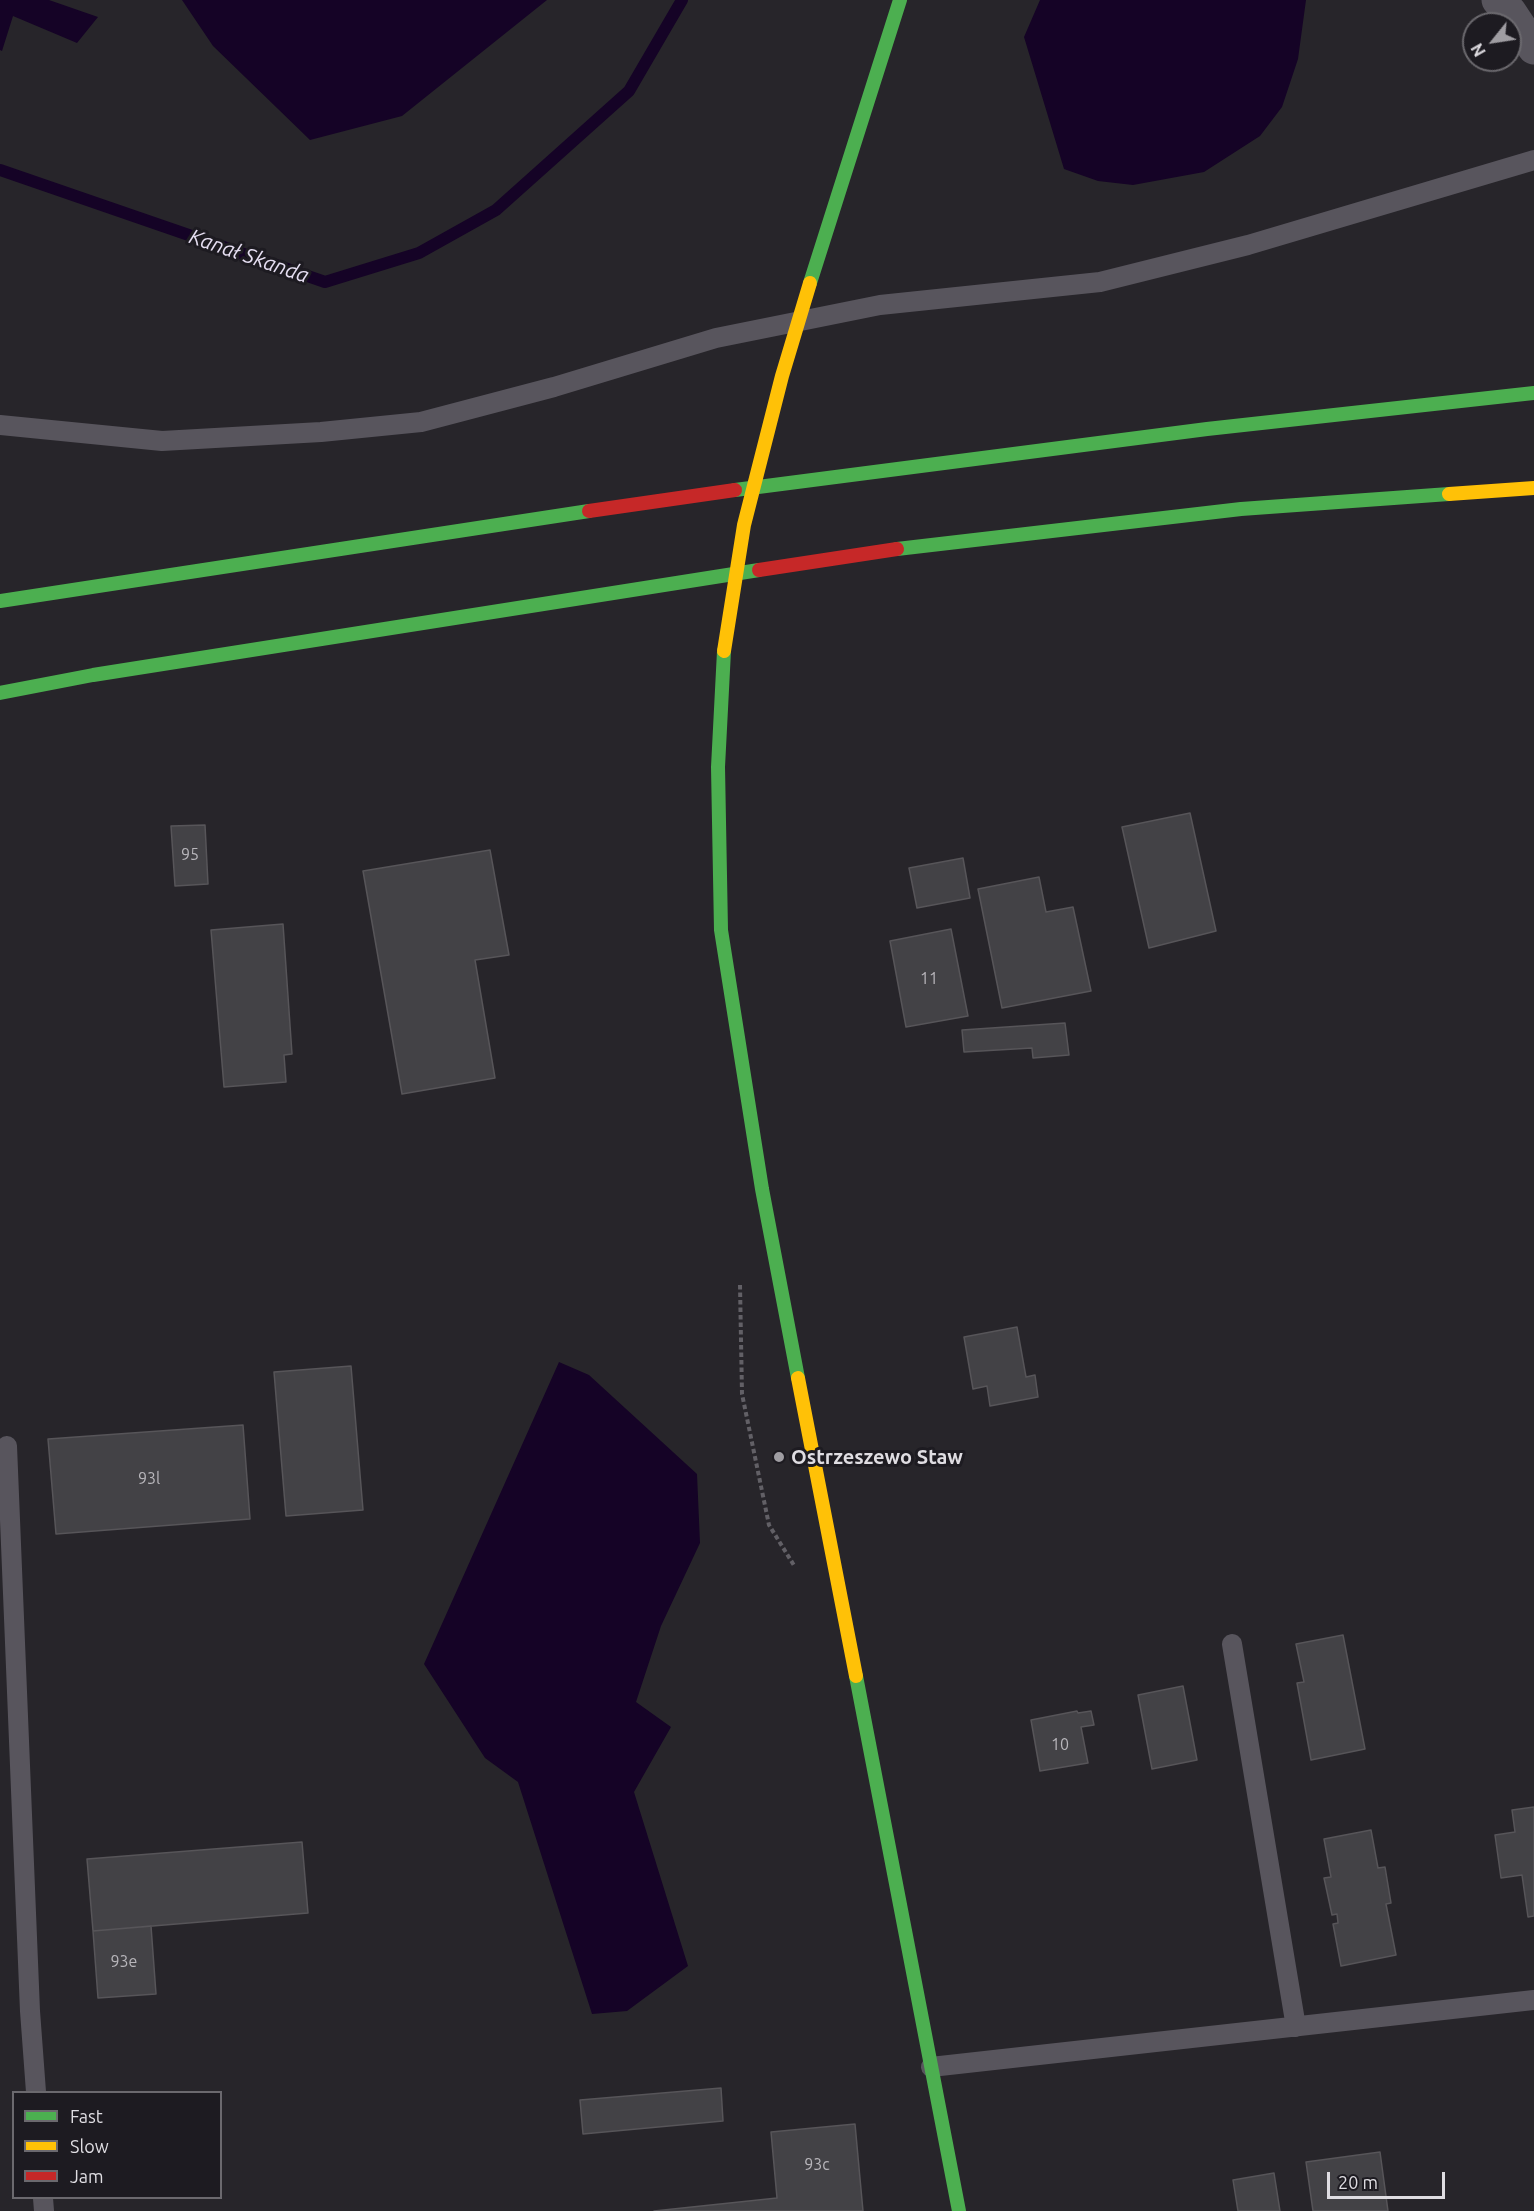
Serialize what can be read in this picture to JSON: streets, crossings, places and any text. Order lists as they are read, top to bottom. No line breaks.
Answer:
{"water":["Kanał Skanda"],"places":["Ostrzeszewo Staw"],"house_numbers":["95","11","93l","10","93e","93c"],"legend":["Fast","Slow","Jam"],"scale_bar":"20 m","north":"bottom left"}
